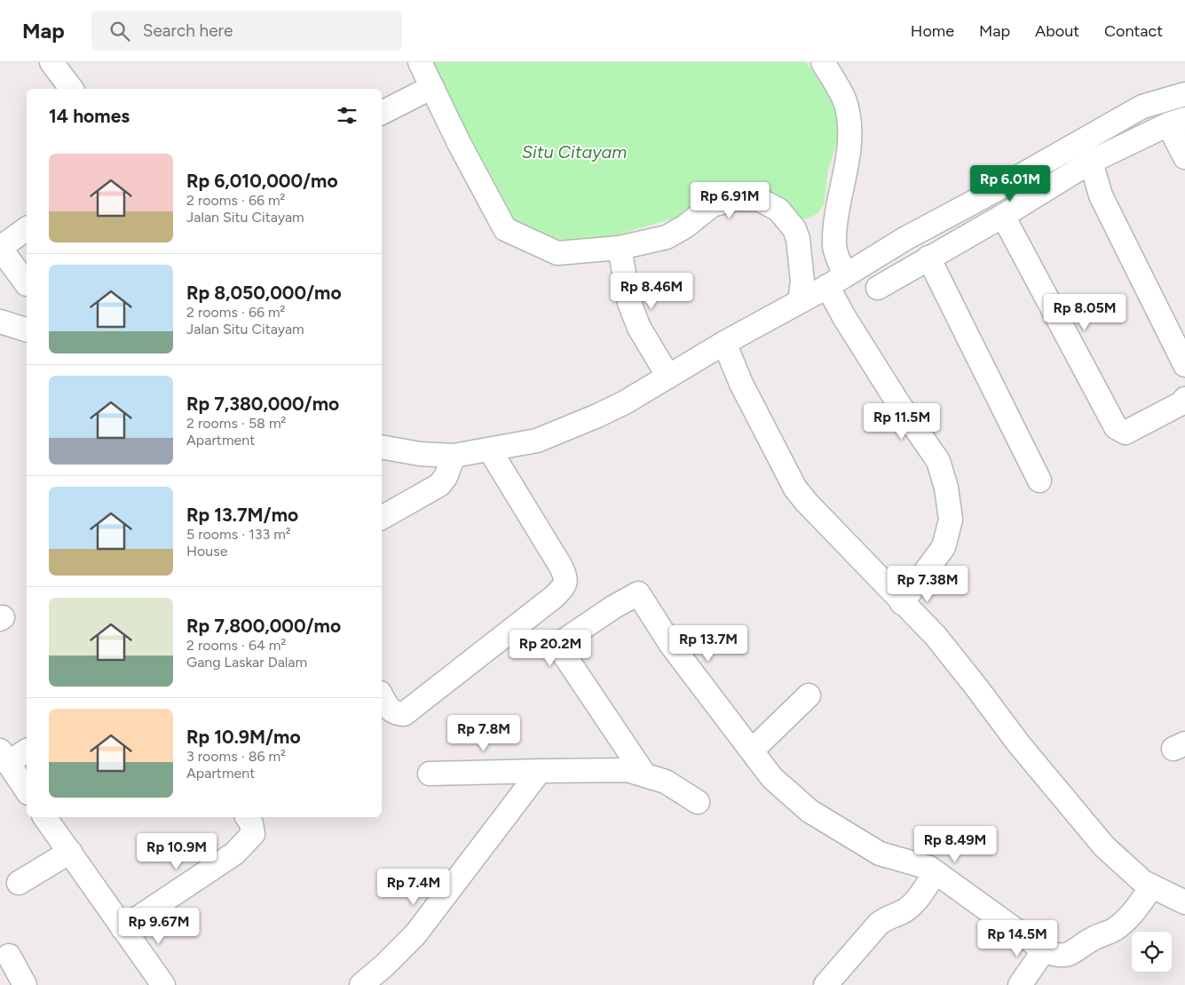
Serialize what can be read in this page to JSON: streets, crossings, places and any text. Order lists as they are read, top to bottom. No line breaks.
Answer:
{"water":["Situ Citayam"],"page":{"header":"Map","search":"Search here","nav":["Home","Map","About","Contact"],"heading":"14 homes","list":[{"name":"Rp 6,010,000/mo","note":"2 rooms · 66 m² · Jalan Situ Citayam"},{"name":"Rp 8,050,000/mo","note":"2 rooms · 66 m² · Jalan Situ Citayam"},{"name":"Rp 7,380,000/mo","note":"2 rooms · 58 m² · Apartment"},{"name":"Rp 13.7M/mo","note":"5 rooms · 133 m² · House"},{"name":"Rp 7,800,000/mo","note":"2 rooms · 64 m² · Gang Laskar Dalam"},{"name":"Rp 10.9M/mo","note":"3 rooms · 86 m² · Apartment"}],"price":["Rp 6.01M","Rp 6.91M","Rp 8.46M","Rp 8.05M","Rp 11.5M","Rp 7.38M","Rp 13.7M","Rp 20.2M","Rp 7.8M","Rp 8.49M","Rp 10.9M","Rp 7.4M","Rp 9.67M","Rp 14.5M"]}}
